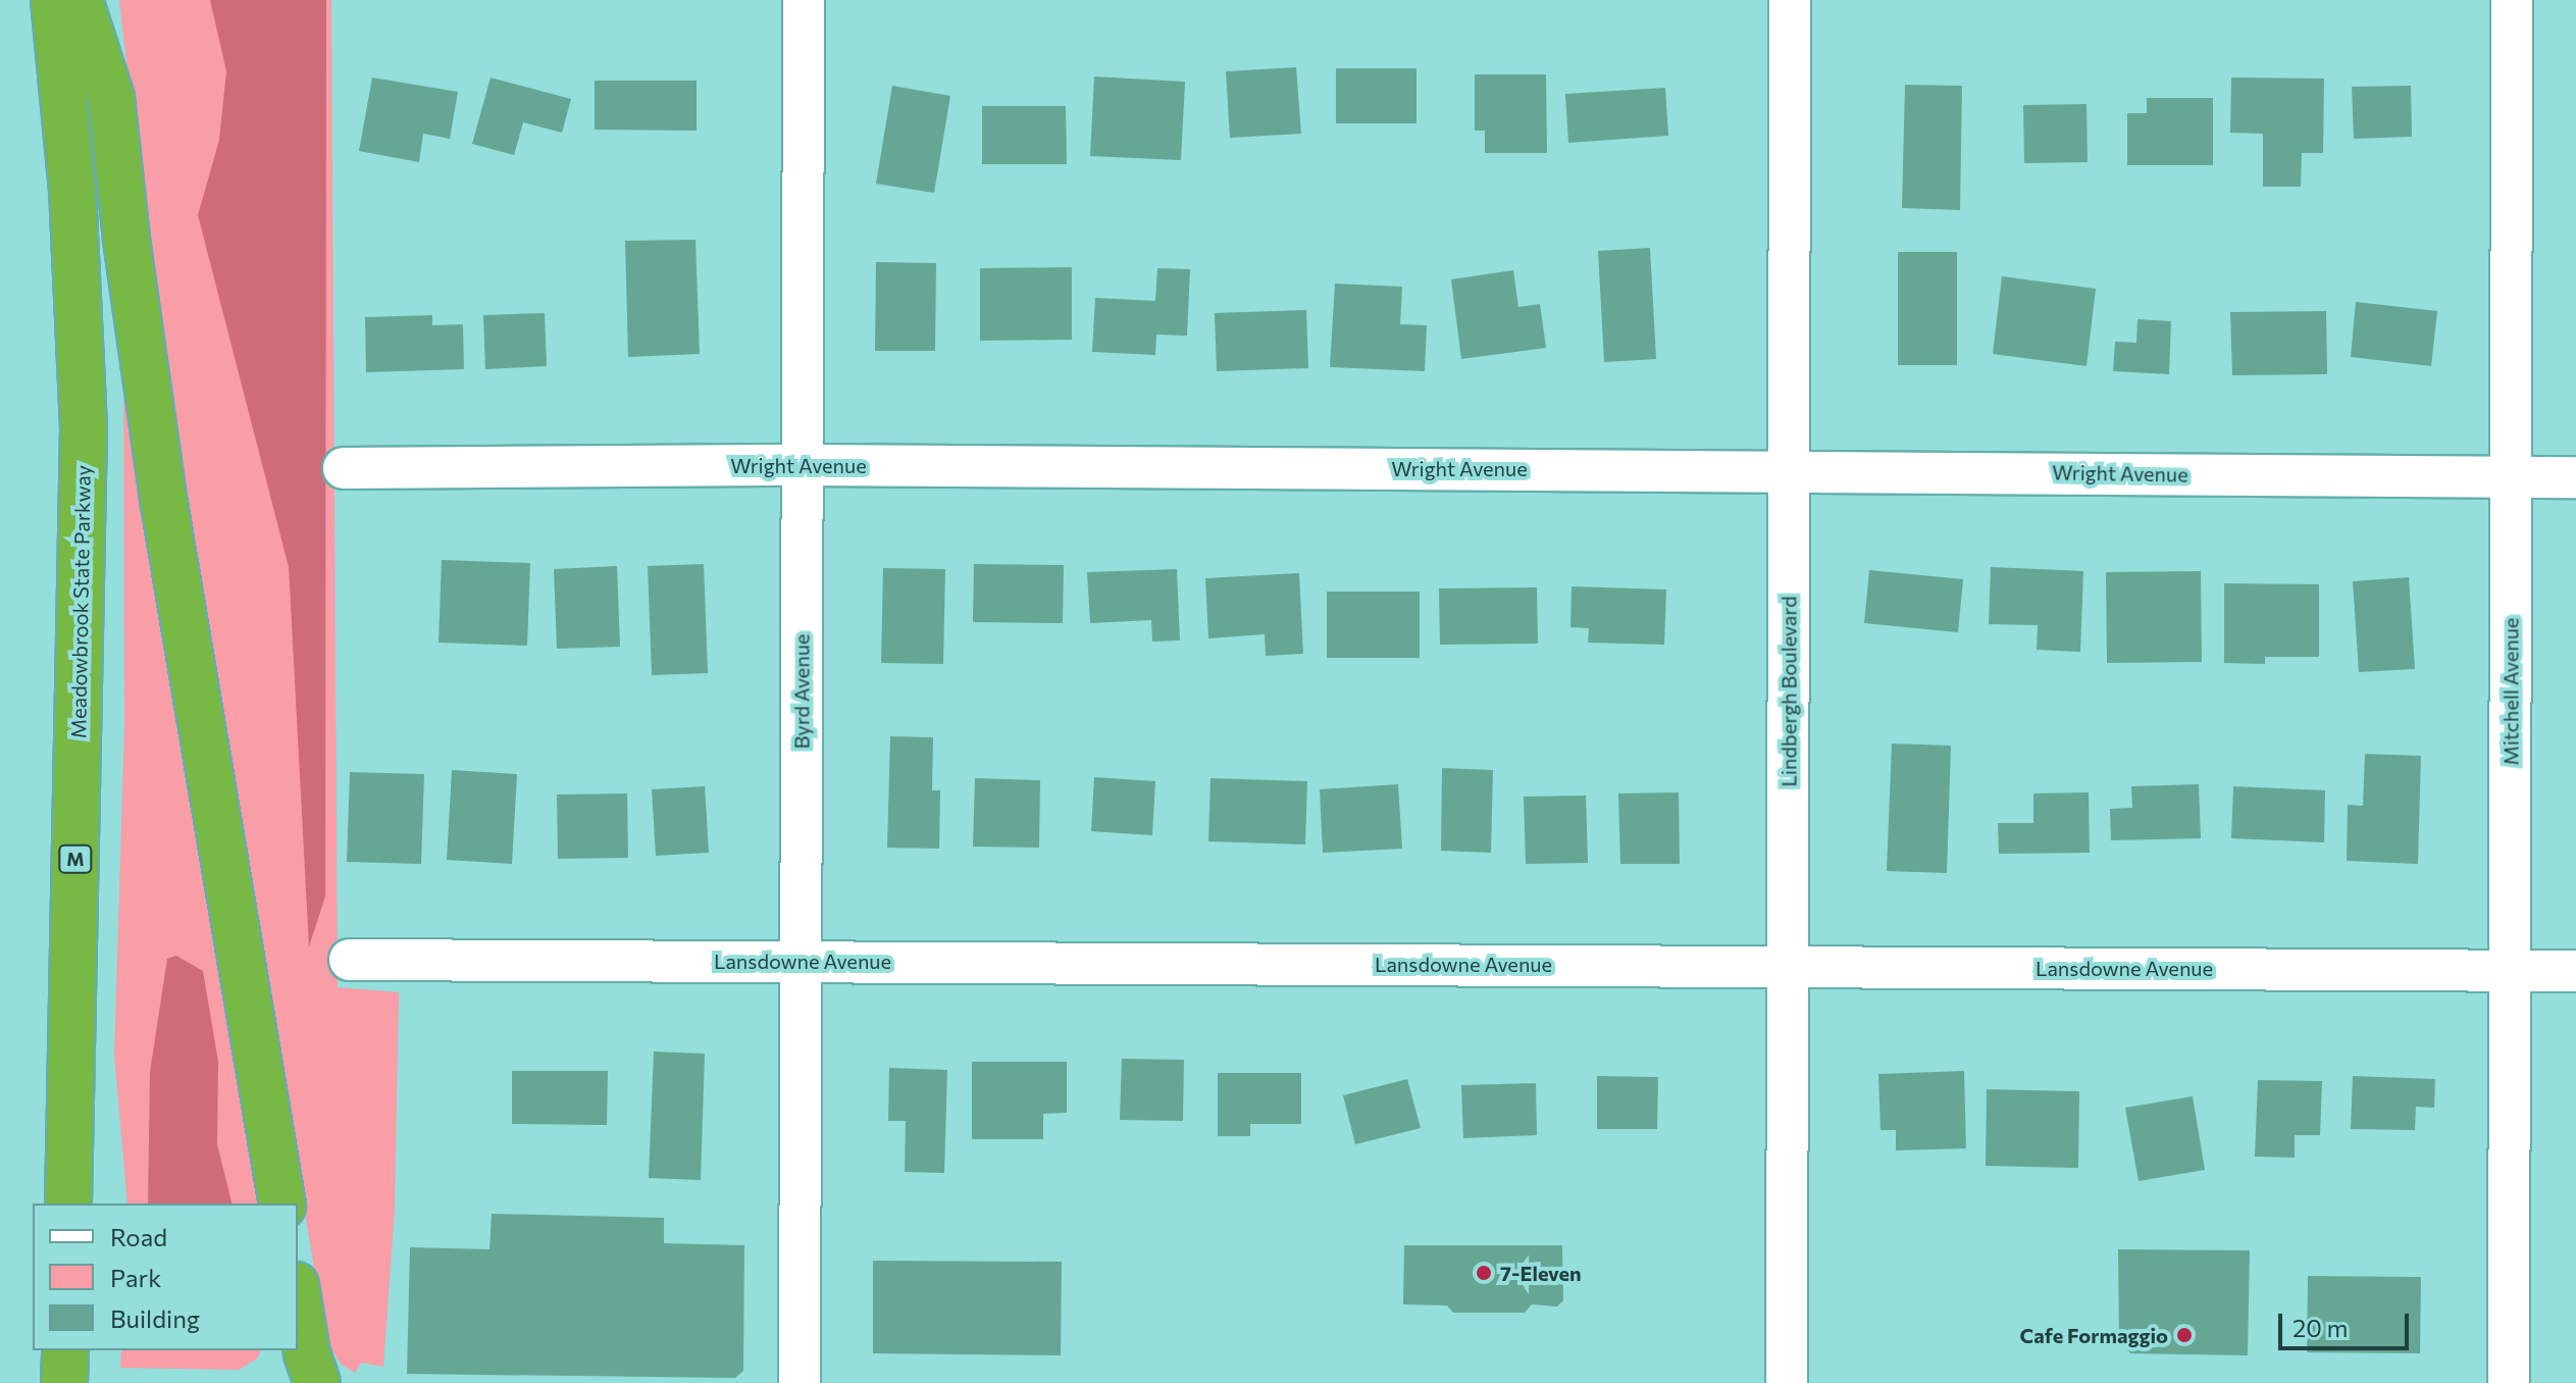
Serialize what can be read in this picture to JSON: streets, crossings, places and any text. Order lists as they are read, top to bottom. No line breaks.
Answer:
{"streets":{"highway":["Meadowbrook State Parkway","M"],"street":["Wright Avenue","Byrd Avenue","Lindbergh Boulevard","Mitchell Avenue","Lansdowne Avenue"]},"crossings":[["Wright Avenue","Byrd Avenue"],["Wright Avenue","Lindbergh Boulevard"],["Wright Avenue","Mitchell Avenue"],["Byrd Avenue","Lansdowne Avenue"],["Lindbergh Boulevard","Lansdowne Avenue"],["Mitchell Avenue","Lansdowne Avenue"]],"places":["7-Eleven","Cafe Formaggio"],"legend":["Road","Park","Building"],"scale_bar":"20 m"}
